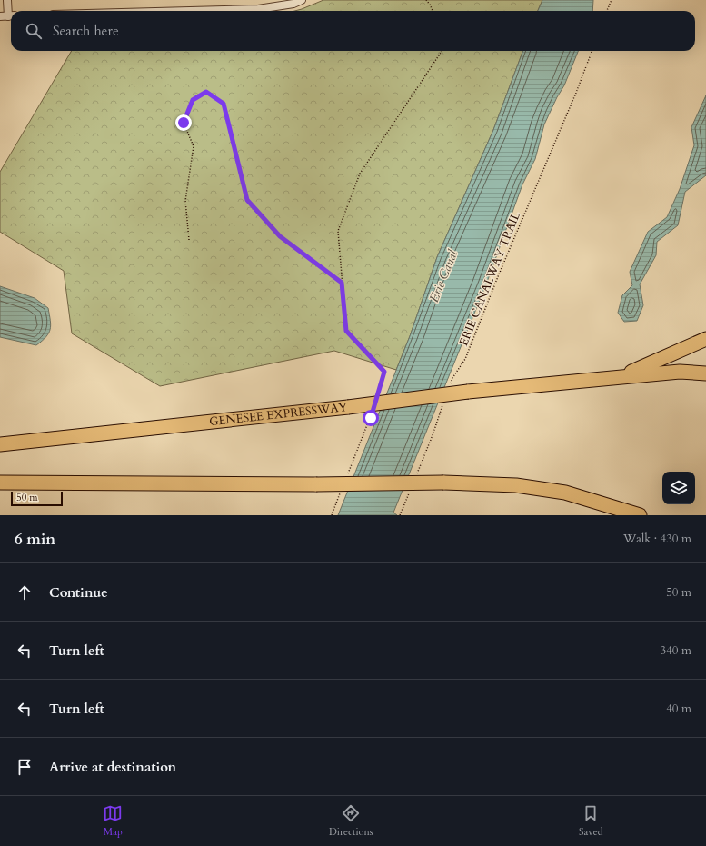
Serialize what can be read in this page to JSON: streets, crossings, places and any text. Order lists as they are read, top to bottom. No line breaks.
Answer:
{"streets":{"highway":["GENESEE EXPRESSWAY"],"path":["ERIE CANALWAY TRAIL"]},"water":["Erie Canal"],"scale_bar":"50 m","page":{"search":"Search here","scale":"50 m","heading":["6 min","Walk · 430 m"],"list":[["Continue","50 m"],["Turn left","340 m"],["Turn left","40 m"],"Arrive at destination"],"nav":["Map","Directions","Saved"]}}
